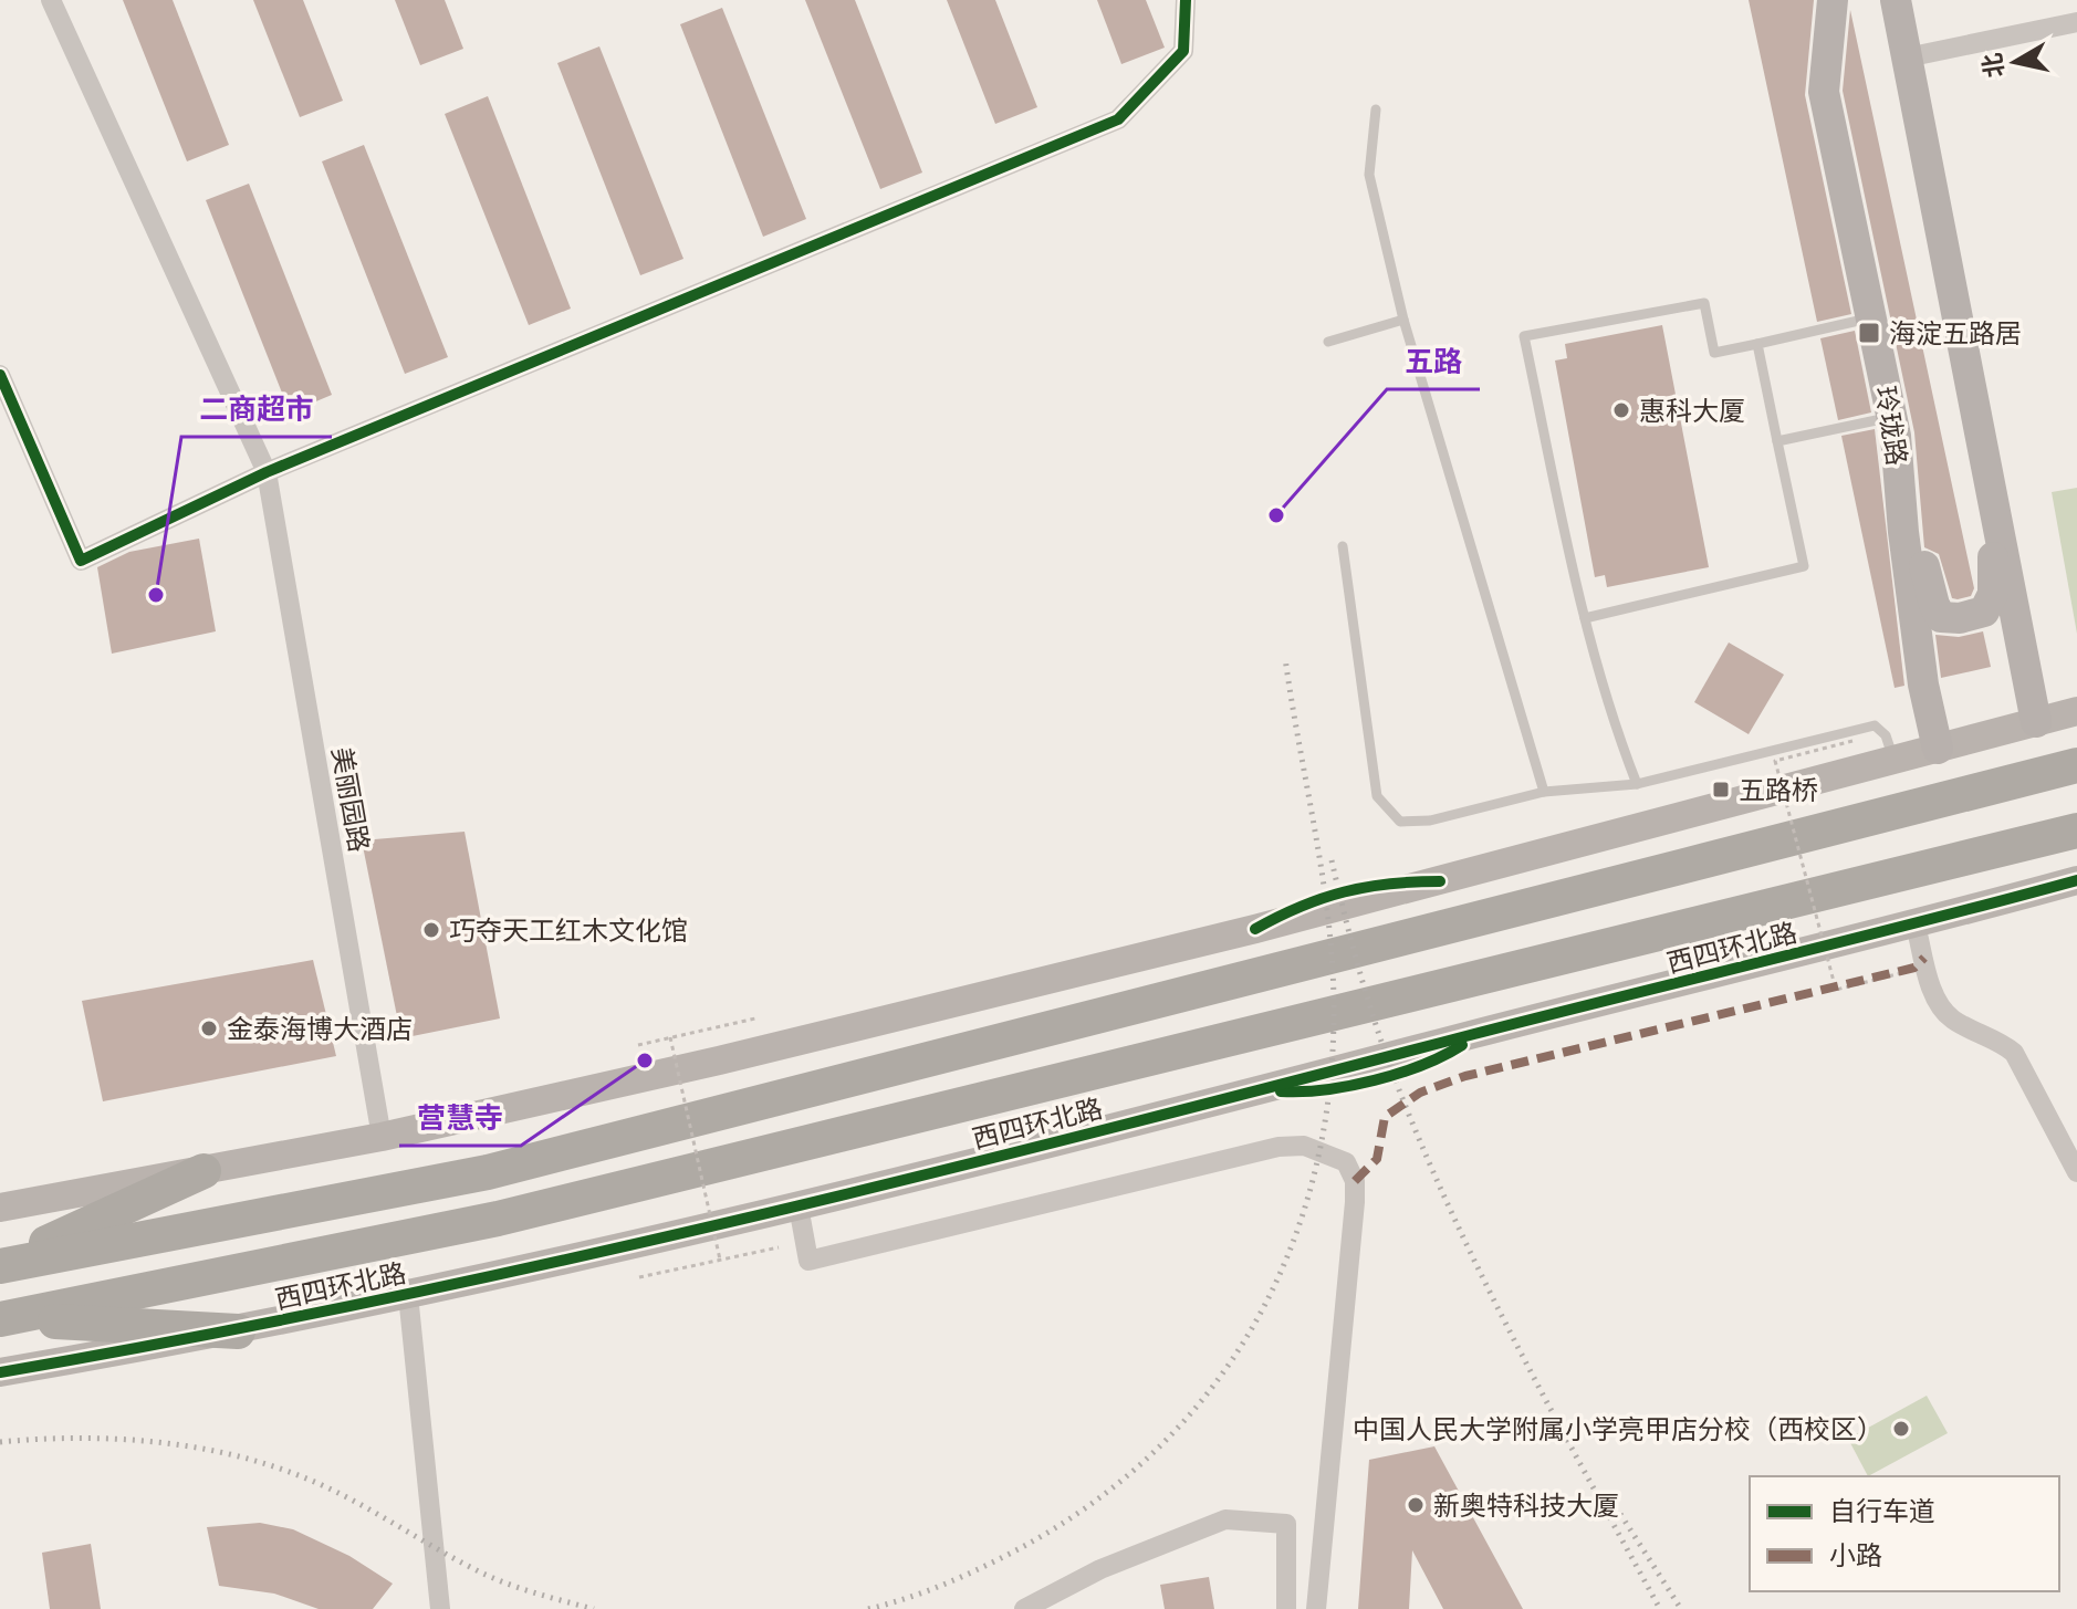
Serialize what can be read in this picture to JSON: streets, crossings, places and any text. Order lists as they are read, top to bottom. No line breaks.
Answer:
{"streets":{"highway":["西四环北路"],"main road":["玲珑路"],"street":["美丽园路"]},"places":{"transit":["海淀五路居","五路桥"],"other":["惠科大厦","五路","二商超市","巧夺天工红木文化馆","金泰海博大酒店","营慧寺","中国人民大学附属小学亮甲店分校（西校区）","新奥特科技大厦"]},"legend":["自行车道","小路"],"north":"left"}
